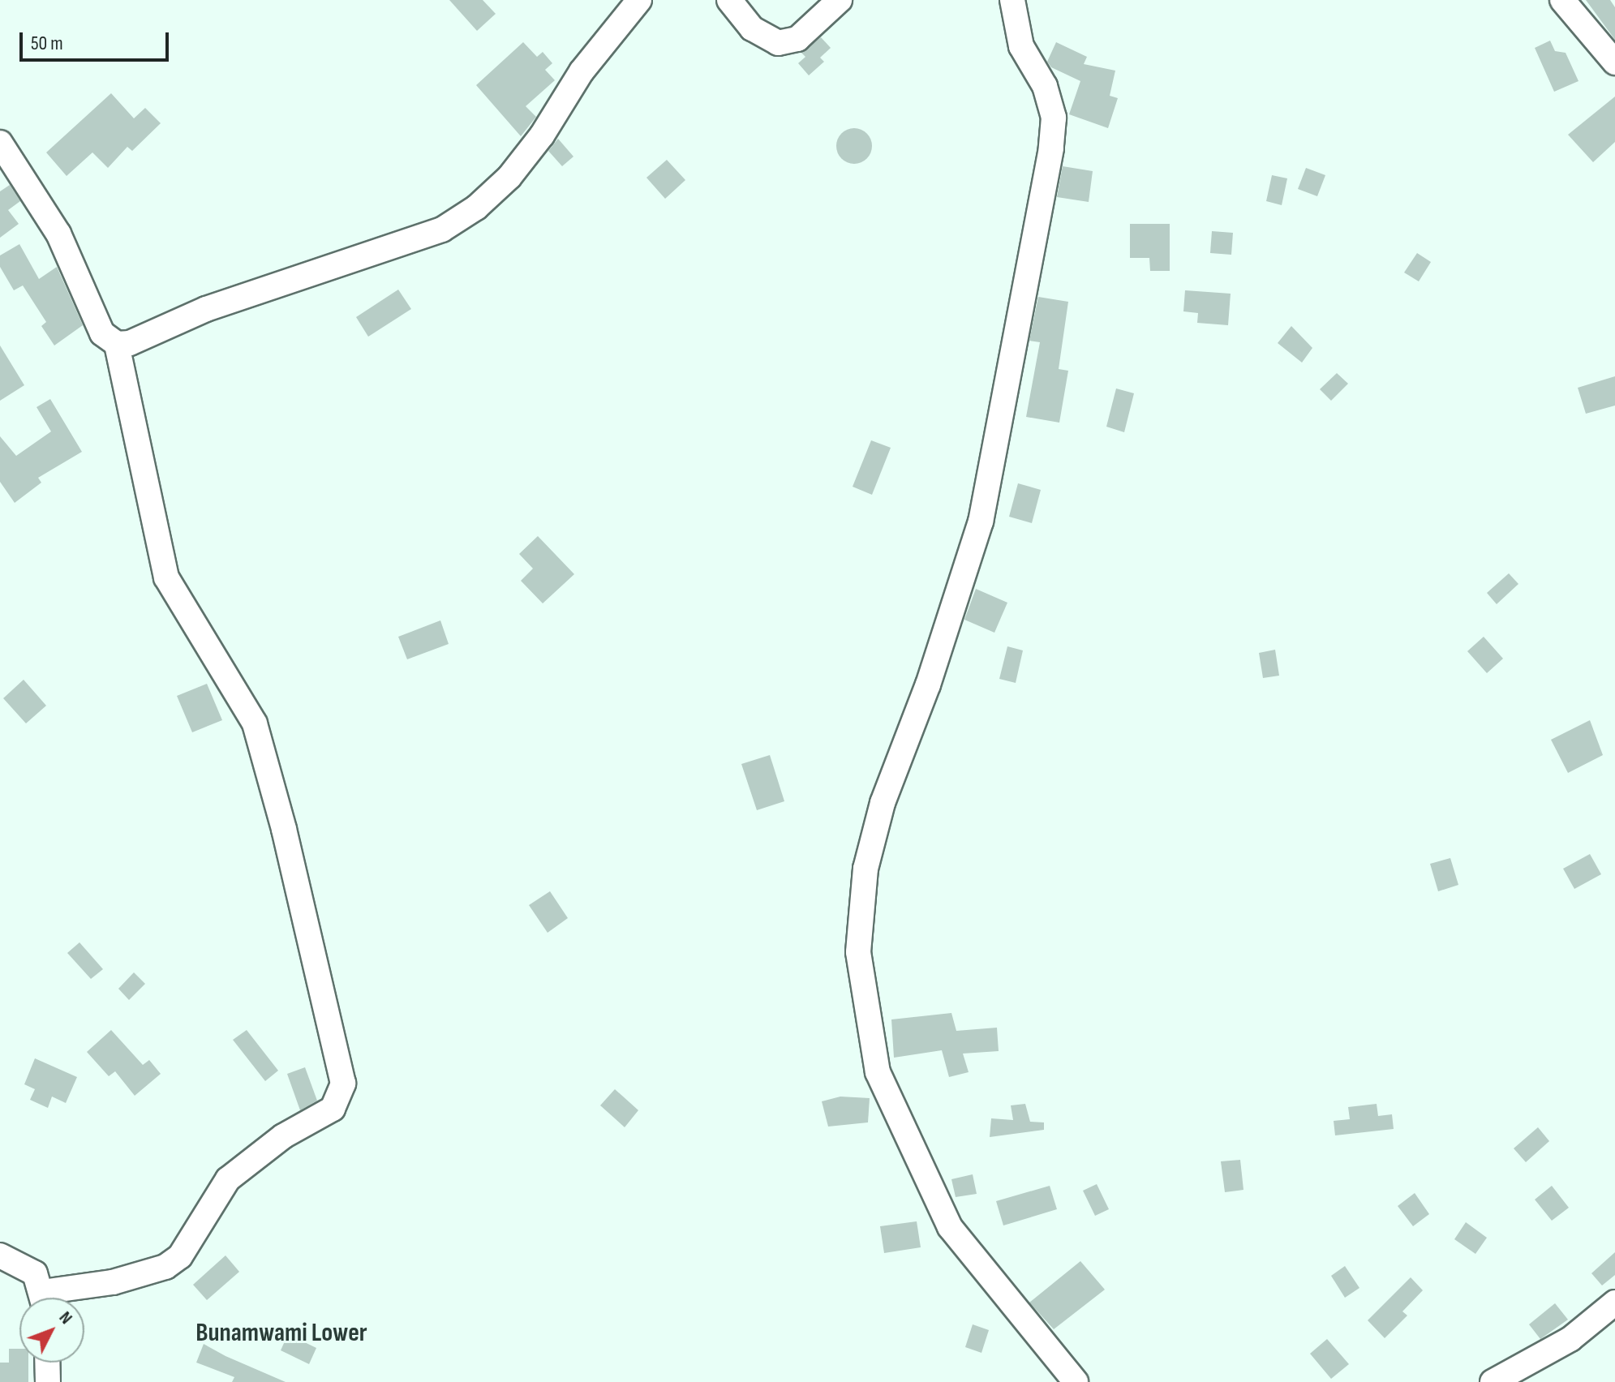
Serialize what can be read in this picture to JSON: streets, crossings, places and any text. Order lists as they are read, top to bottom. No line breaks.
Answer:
{"districts":["Bunamwami Lower"],"scale_bar":"50 m","north":"top right"}
